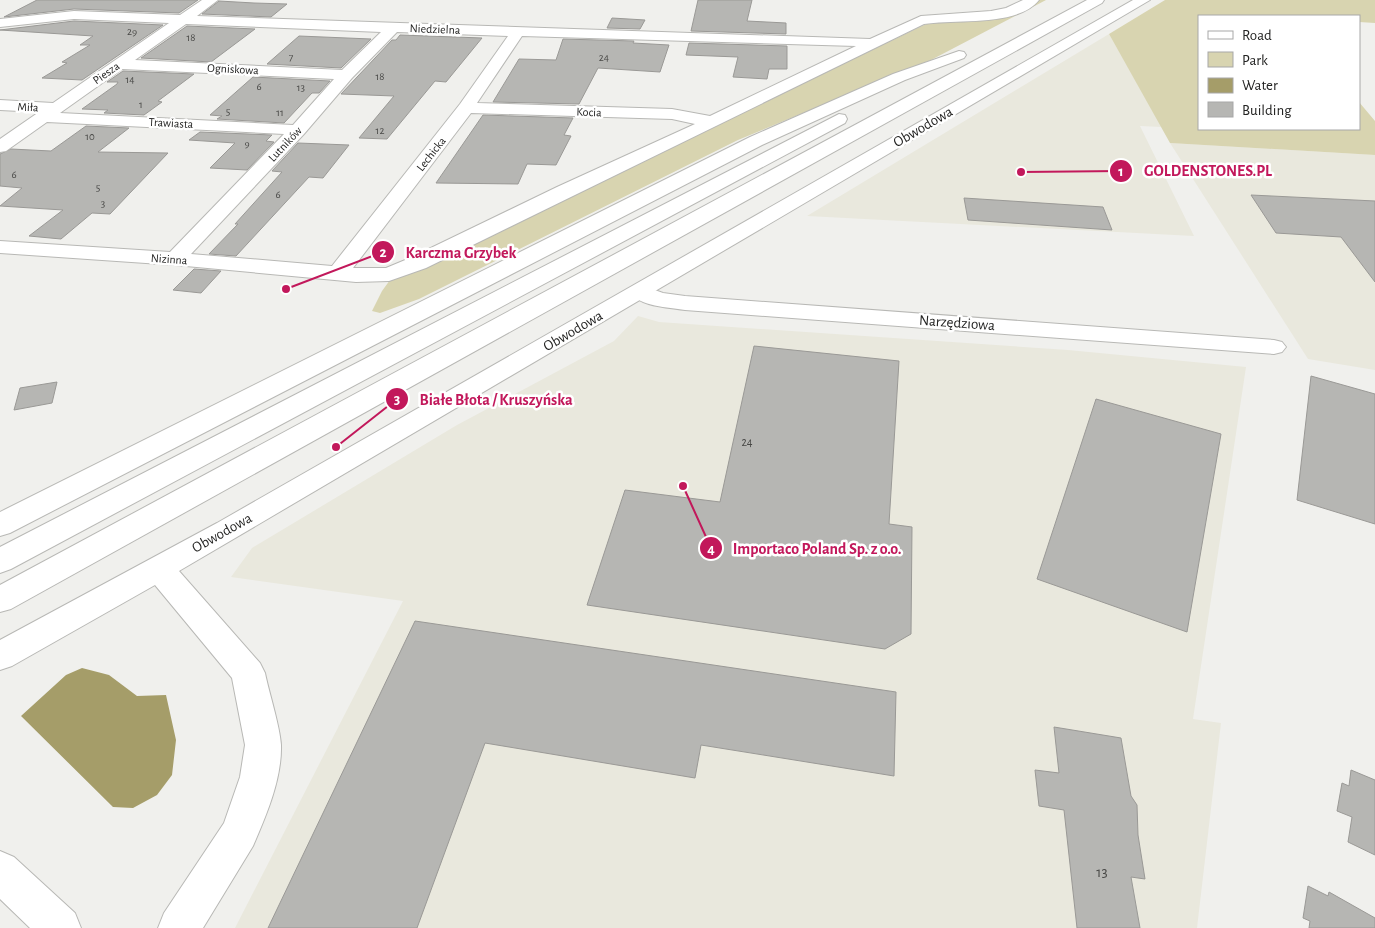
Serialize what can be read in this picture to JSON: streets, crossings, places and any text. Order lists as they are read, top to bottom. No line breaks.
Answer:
{"streets":{"main road":["Niedzielna","Ogniskowa","Piesza","Miła","Kocia","Trawiasta","Obwodowa","Lutników","Lechicka","Nizinna","Narzędziowa"]},"crossings":[["Niedzielna","Piesza"],["Niedzielna","Lutników"],["Niedzielna","Lechicka"],["Niedzielna","Nizinna"],["Ogniskowa","Piesza"],["Ogniskowa","Lutników"],["Piesza","Miła"],["Piesza","Trawiasta"],["Miła","Trawiasta"],["Kocia","Lechicka"],["Kocia","Nizinna"],["Trawiasta","Lutników"],["Obwodowa","Narzędziowa"],["Lutników","Nizinna"],["Lechicka","Nizinna"]],"places":["GOLDENSTONES.PL","Karczma Grzybek","Białe Błota / Kruszyńska","Importaco Poland Sp. z o.o."],"house_numbers":["29","18","7","24","18","14","6","13","1","5","11","12","10","9","6","5","6","3","24","13"],"legend":["Road","Park","Water","Building"]}
